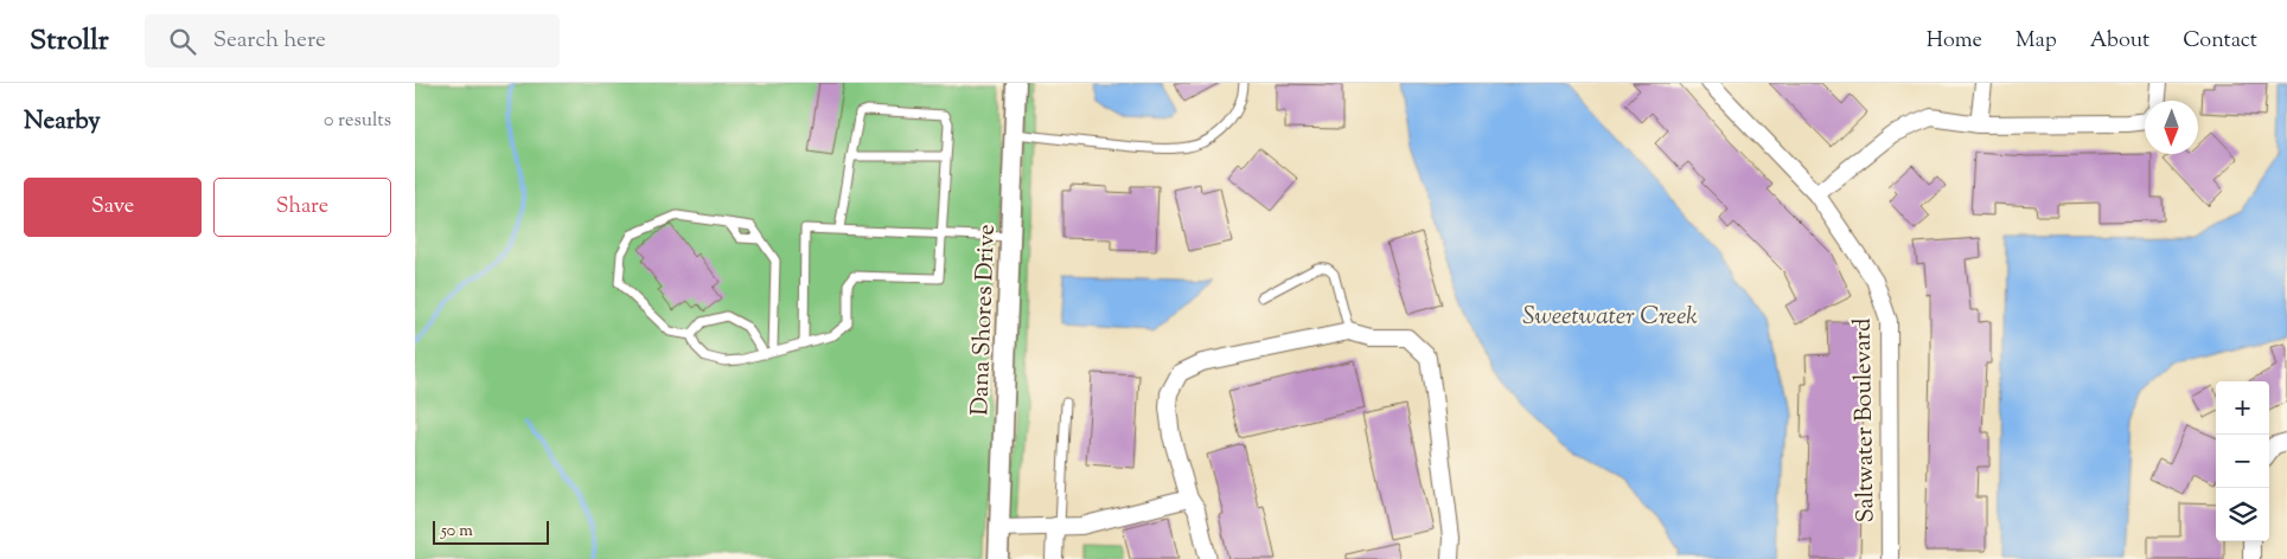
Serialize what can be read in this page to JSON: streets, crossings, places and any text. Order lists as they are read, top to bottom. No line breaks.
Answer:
{"streets":{"street":["Dana Shores Drive","Saltwater Boulevard"]},"water":["Sweetwater Creek"],"scale_bar":"50 m","north":"bottom","page":{"header":"Strollr","search":"Search here","nav":["Home","Map","About","Contact"],"heading":["Nearby","0 results"],"buttons":["Save","Share"],"map_buttons":["+","−"],"scale":"50 m"}}
